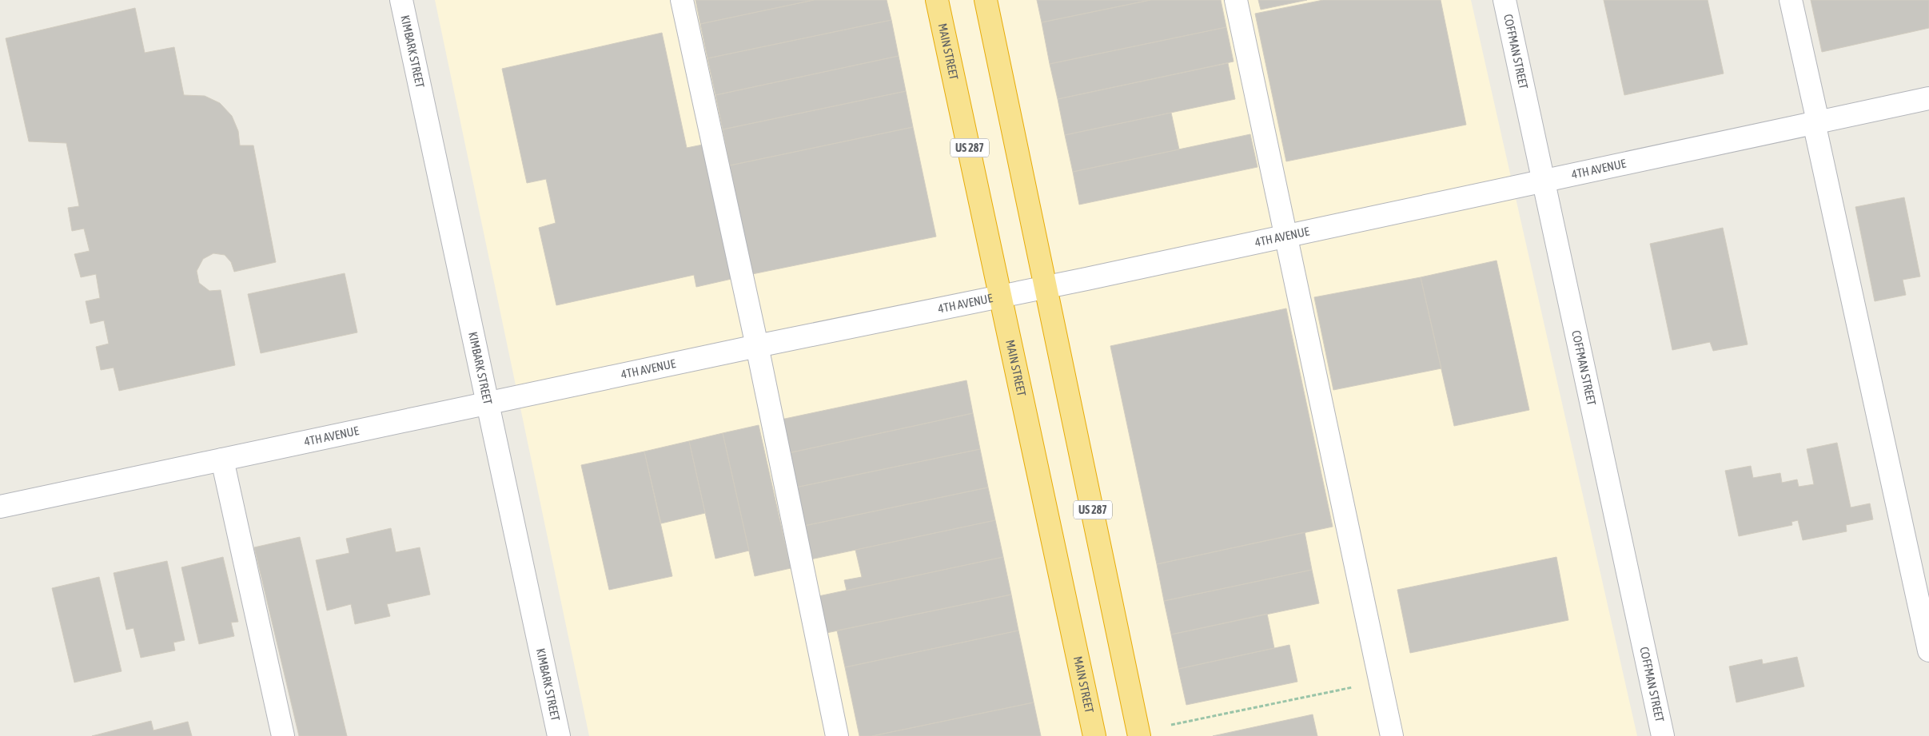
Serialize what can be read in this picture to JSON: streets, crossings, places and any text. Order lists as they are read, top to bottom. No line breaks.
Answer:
{"streets":{"highway":["MAIN STREET","US 287"],"street":["KIMBARK STREET","COFFMAN STREET","4TH AVENUE"]},"crossings":[["MAIN STREET","4TH AVENUE"],["KIMBARK STREET","4TH AVENUE"],["COFFMAN STREET","4TH AVENUE"],["US 287","4TH AVENUE"]]}
